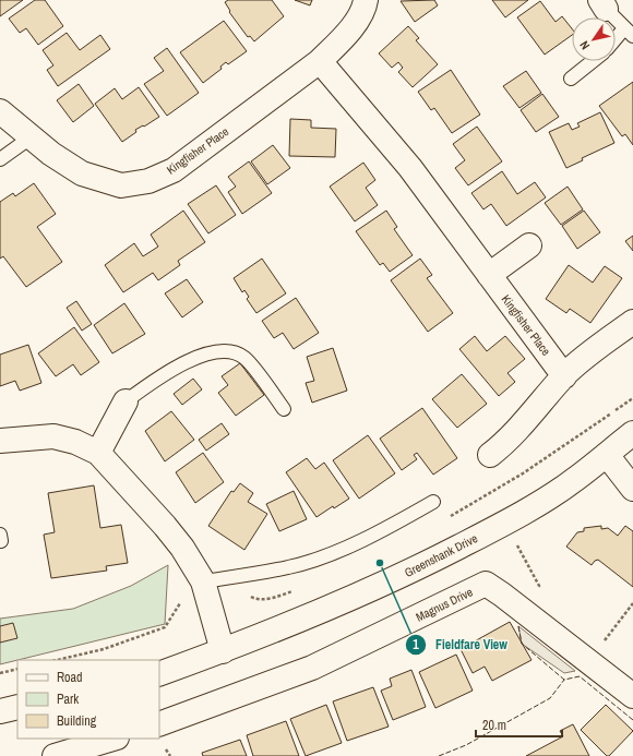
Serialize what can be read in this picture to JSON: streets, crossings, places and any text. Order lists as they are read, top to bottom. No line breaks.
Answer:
{"streets":{"street":["Kingfisher Place","Greenshank Drive","Magnus Drive"]},"places":["Fieldfare View"],"legend":["Road","Park","Building"],"scale_bar":"20 m","north":"bottom left"}
